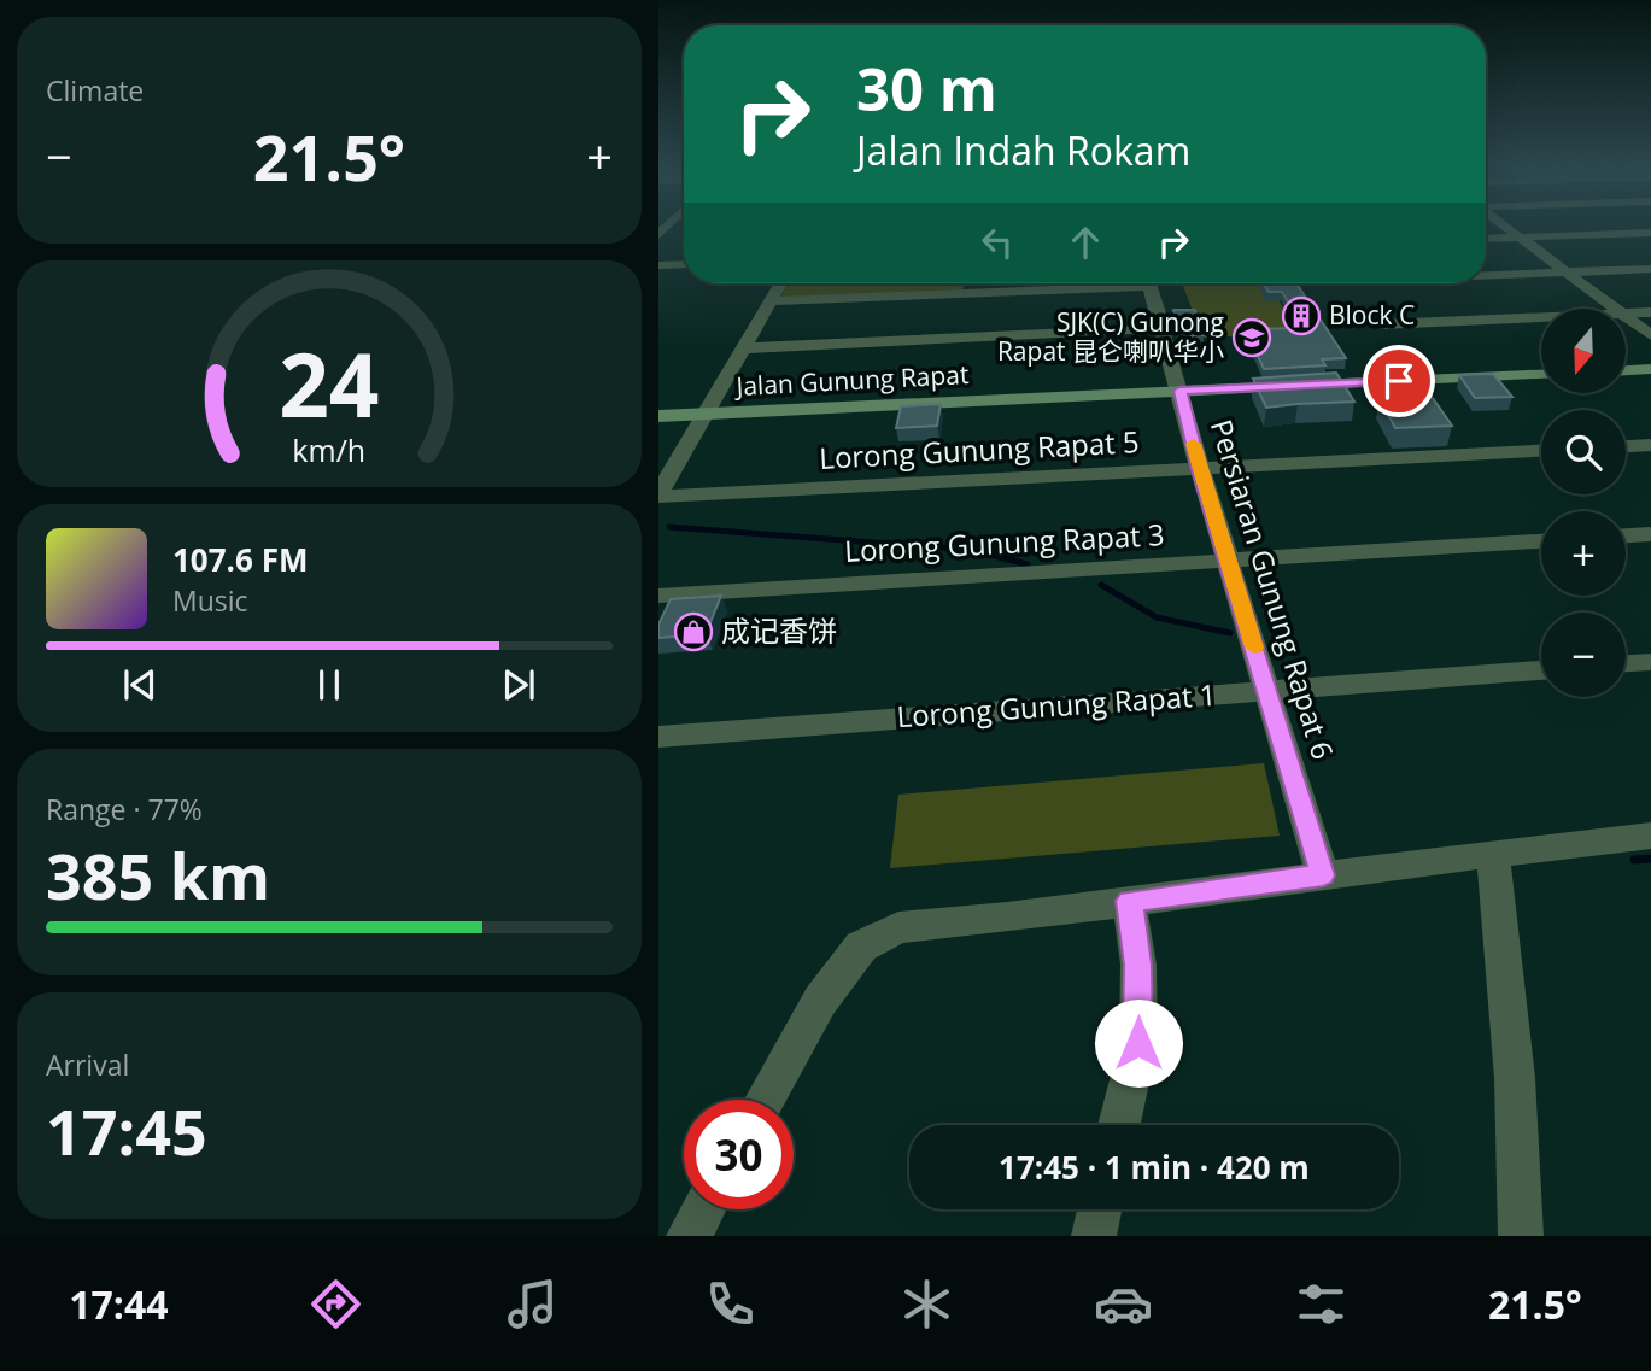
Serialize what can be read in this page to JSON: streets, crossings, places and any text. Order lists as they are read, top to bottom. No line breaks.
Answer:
{"streets":{"street":["Jalan Gunung Rapat","Lorong Gunung Rapat 5","Lorong Gunung Rapat 3","Persiaran Gunung Rapat 6","Lorong Gunung Rapat 1"]},"crossings":[["Jalan Gunung Rapat","Persiaran Gunung Rapat 6"],["Lorong Gunung Rapat 5","Persiaran Gunung Rapat 6"],["Lorong Gunung Rapat 3","Persiaran Gunung Rapat 6"],["Persiaran Gunung Rapat 6","Lorong Gunung Rapat 1"]],"places":{"building":["Block C"],"school or university":["SJK(C) Gunong Rapat 昆仑喇叭华小"],"shop":["成记香饼"]},"north":"bottom","page":{"tile":["Climate",["Range · 77%","385 km"],["Arrival","17:45"]],"turn":["30 m","Jalan Indah Rokam"],"heat":["−","21.5°","+"],"map_buttons":["+","−"],"song":["107.6 FM","Music"],"limit":"30","trip":"17:45 · 1 min · 420 m","tabs":["17:44","21.5°"],"gauge":["24","km/h"]}}
